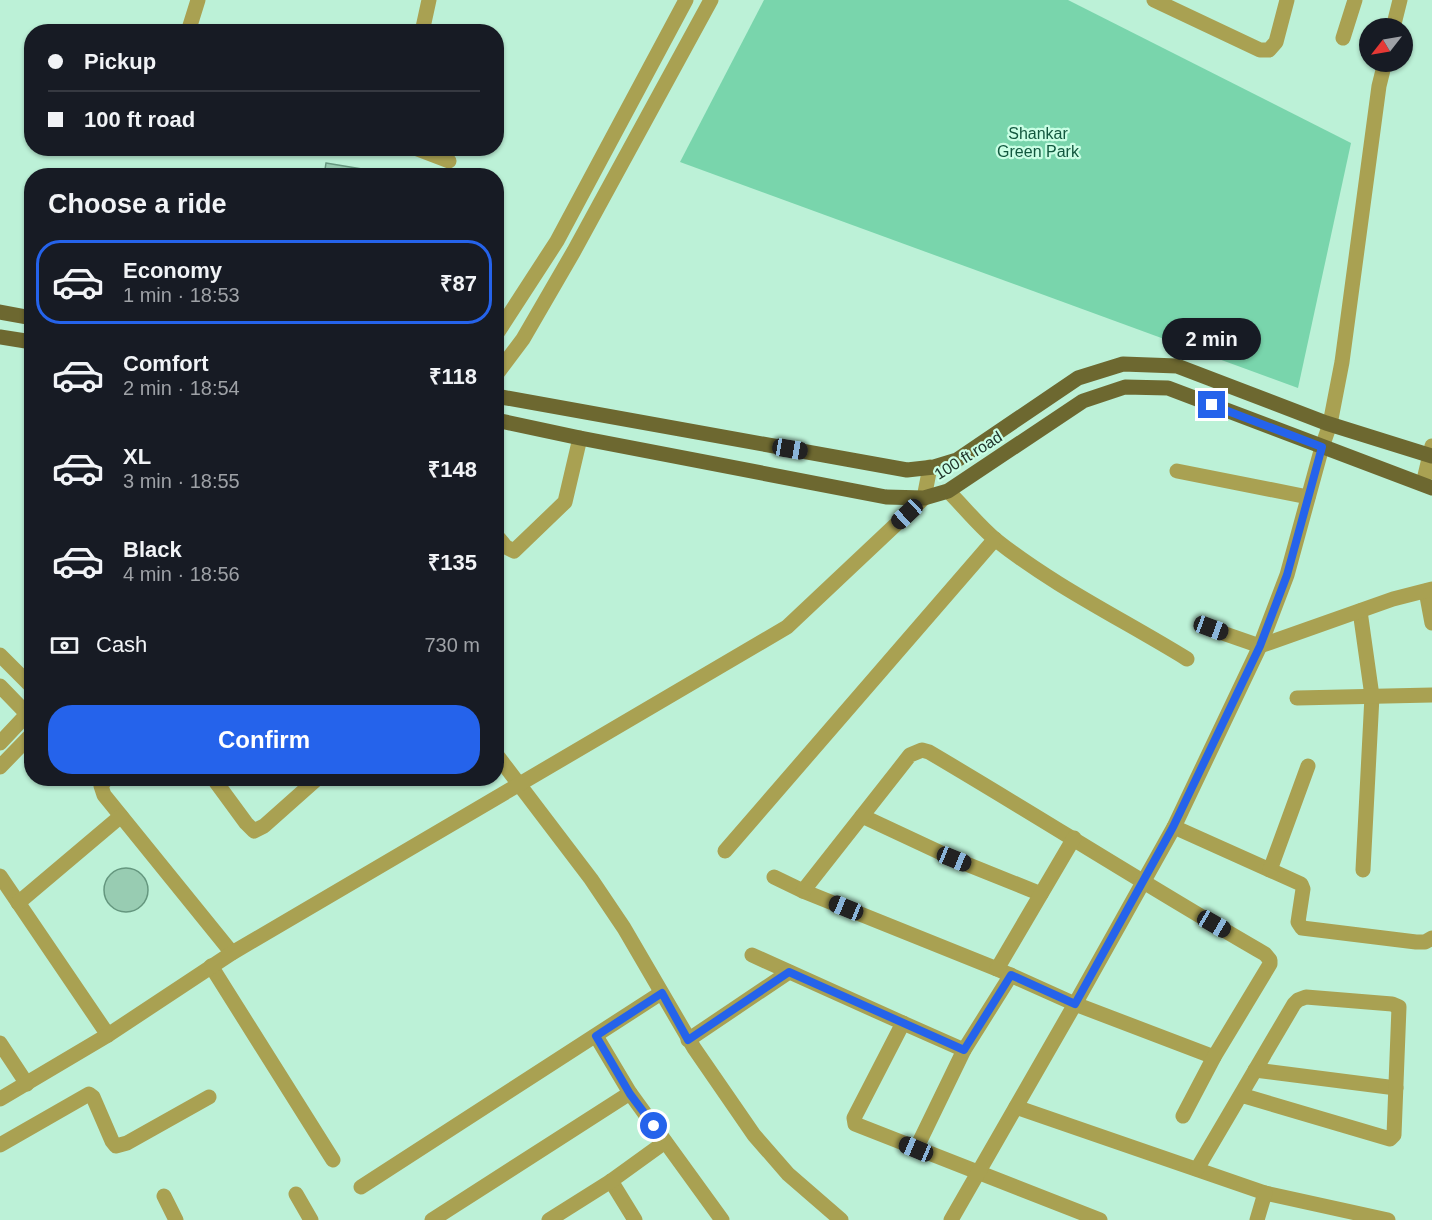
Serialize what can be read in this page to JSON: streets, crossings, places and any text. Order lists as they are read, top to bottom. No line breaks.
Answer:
{"streets":{"main road":["100 ft road"]},"parks":["Shankar Green Park"],"north":"bottom left","page":{"banner":["Pickup","100 ft road"],"heading":"Choose a ride","list":[{"name":"Economy","note":"1 min · 18:53","value":"₹87"},{"name":"Comfort","note":"2 min · 18:54","value":"₹118"},{"name":"XL","note":"3 min · 18:55","value":"₹148"},{"name":"Black","note":"4 min · 18:56","value":"₹135"}],"bubble":"2 min","pay":["Cash","730 m"],"buttons":"Confirm"}}
